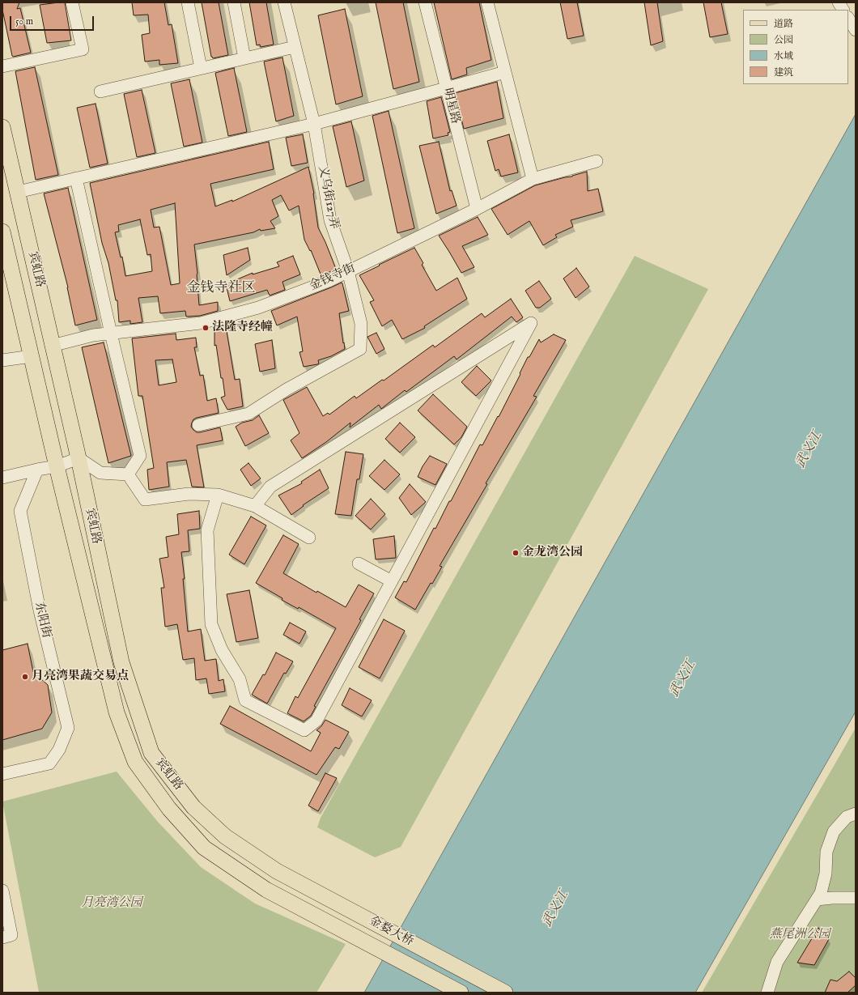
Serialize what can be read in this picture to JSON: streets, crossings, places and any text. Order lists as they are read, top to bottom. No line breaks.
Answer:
{"streets":{"main road":["宾虹路","金婺大桥"],"street":["明星路","义乌街127弄","金钱寺街","东阳街"]},"crossings":[["明星路","金钱寺街"],["义乌街127弄","金钱寺街"],["宾虹路","金钱寺街"],["宾虹路","金婺大桥"]],"districts":["金钱寺社区"],"water":["武义江"],"parks":["月亮湾公园","燕尾洲公园"],"places":["法隆寺经幢","金龙湾公园","月亮湾果蔬交易点"],"legend":["道路","公园","水域","建筑"],"scale_bar":"50 m"}
